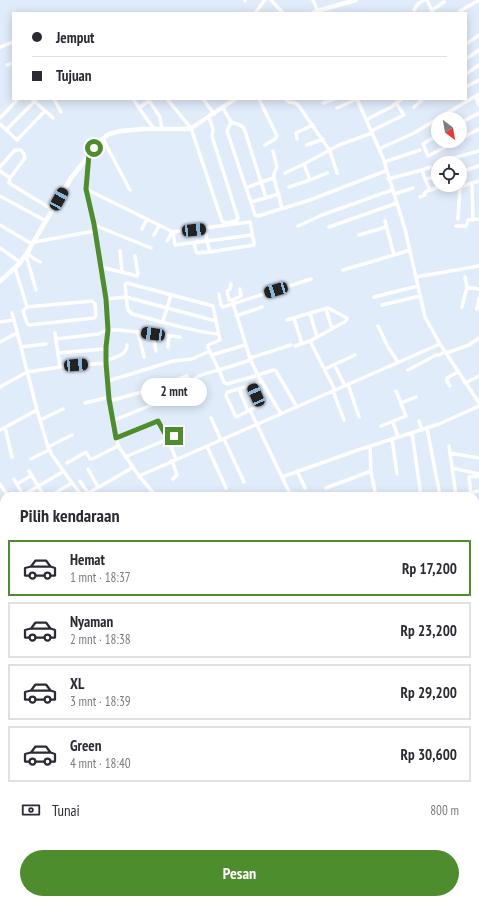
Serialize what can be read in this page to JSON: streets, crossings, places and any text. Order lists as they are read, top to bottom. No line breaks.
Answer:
{"north":"bottom right","page":{"banner":["Jemput","Tujuan"],"bubble":"2 mnt","heading":"Pilih kendaraan","list":[{"name":"Hemat","note":"1 mnt · 18:37","value":"Rp 17,200"},{"name":"Nyaman","note":"2 mnt · 18:38","value":"Rp 23,200"},{"name":"XL","note":"3 mnt · 18:39","value":"Rp 29,200"},{"name":"Green","note":"4 mnt · 18:40","value":"Rp 30,600"}],"pay":["Tunai","800 m"],"buttons":"Pesan"}}
